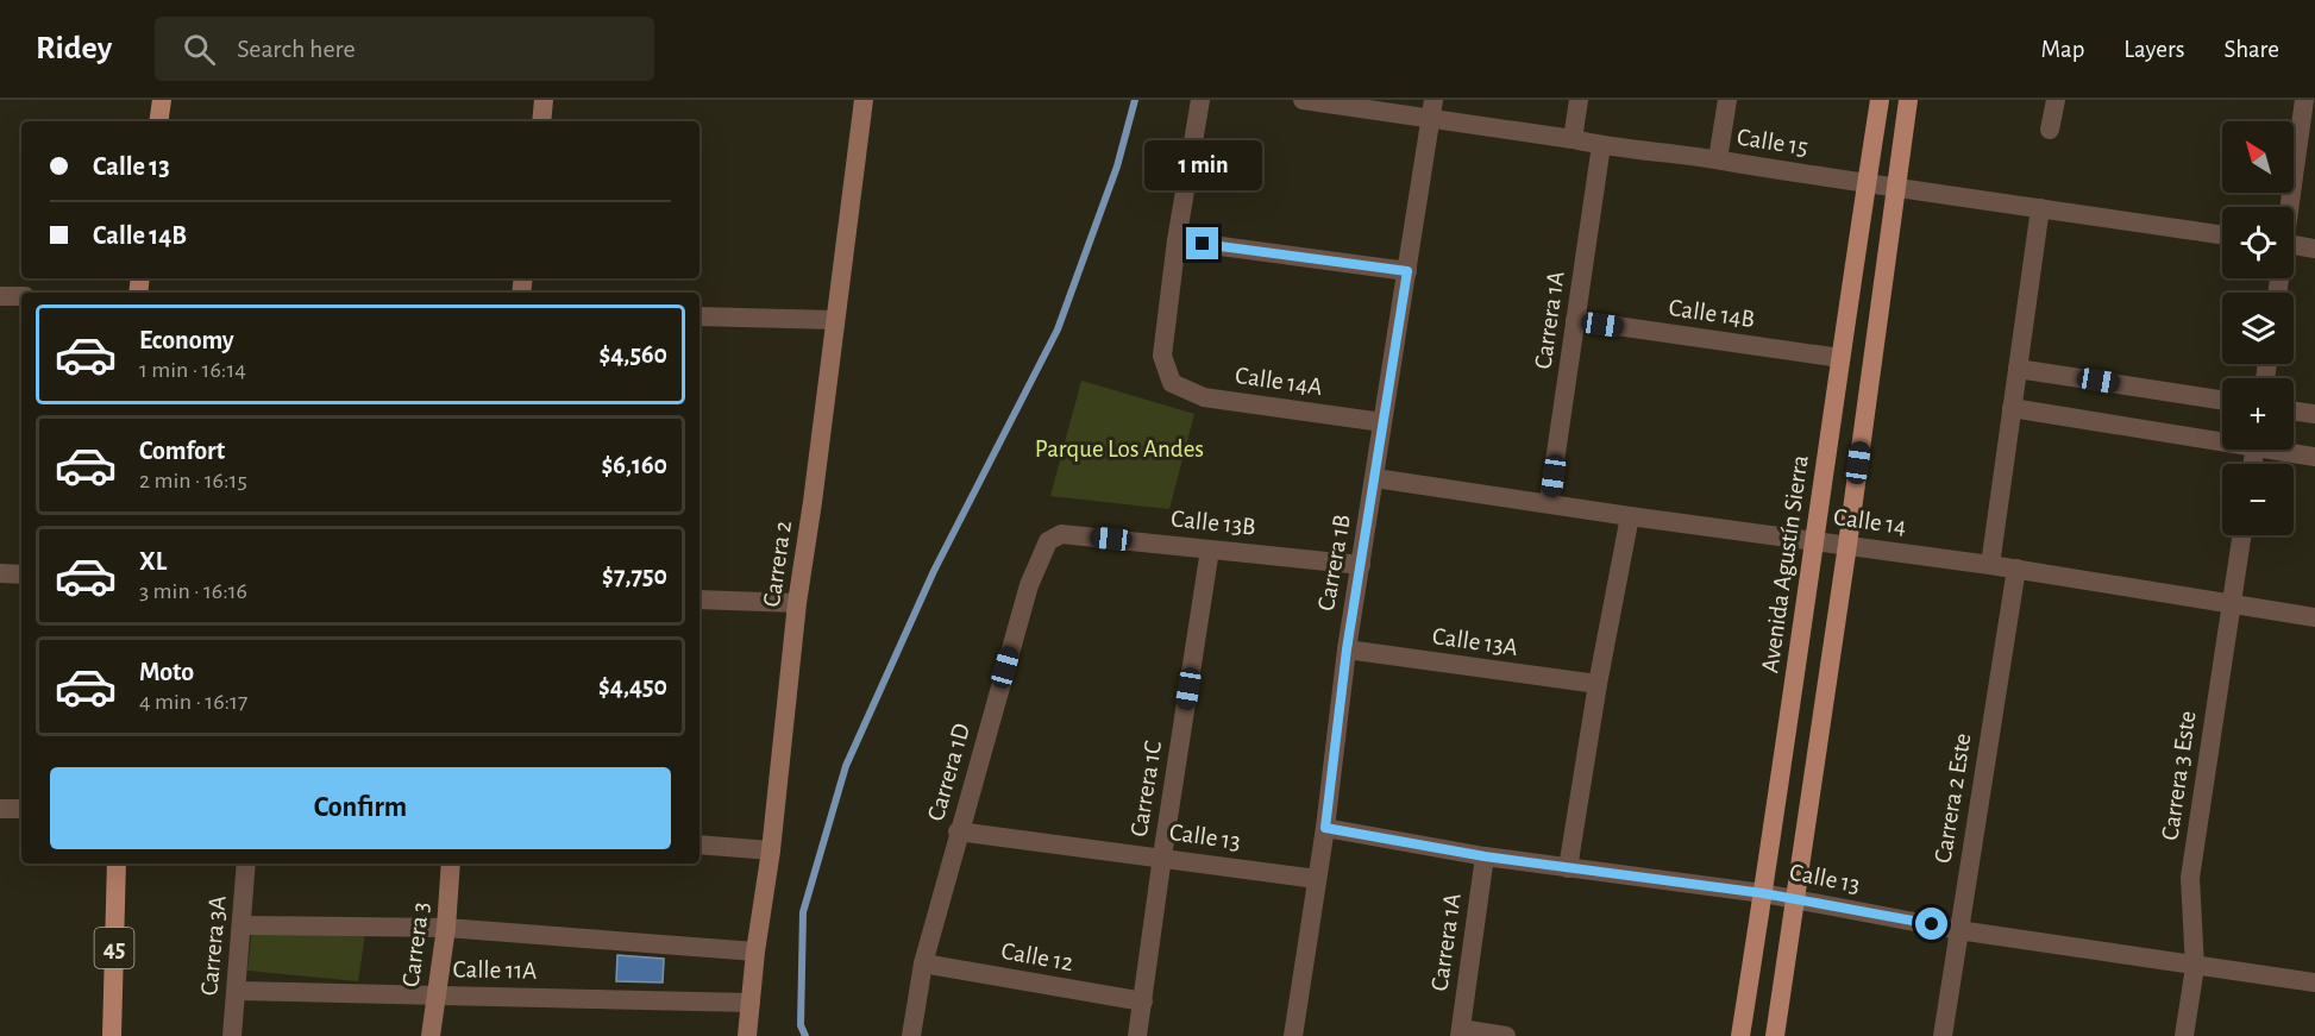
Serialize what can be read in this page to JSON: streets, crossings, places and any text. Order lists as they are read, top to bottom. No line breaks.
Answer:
{"streets":{"main road":["Carrera 2","Avenida Agustín Sierra","Carrera 3","45"],"street":["Calle 15","Calle 14B","Carrera 1A","Calle 14A","Calle 14","Calle 13B","Carrera 1B","Calle 13A","Carrera 1D","Carrera 3 Este","Carrera 1C","Carrera 2 Este","Calle 13","Carrera 3A","Calle 12","Calle 11A"]},"crossings":[["Calle 15","Carrera 1A"],["Calle 15","Carrera 1B"],["Calle 15","Avenida Agustín Sierra"],["Calle 14B","Carrera 1A"],["Calle 14B","Avenida Agustín Sierra"],["Carrera 1A","Calle 14"],["Carrera 1A","Calle 13"],["Calle 14A","Carrera 1B"],["Calle 14","Carrera 1B"],["Calle 14","Avenida Agustín Sierra"],["Calle 14","Carrera 3 Este"],["Calle 14","Carrera 2 Este"],["Calle 13B","Carrera 1B"],["Calle 13B","Carrera 1D"],["Calle 13B","Carrera 1C"],["Carrera 1B","Calle 13A"],["Carrera 1B","Calle 13"],["Carrera 2","Calle 11A"],["Avenida Agustín Sierra","Calle 13"],["Carrera 1D","Calle 13"],["Carrera 1D","Calle 12"],["Carrera 3 Este","Calle 13"],["Carrera 1C","Calle 13"],["Carrera 1C","Calle 12"],["Carrera 2 Este","Calle 13"],["Carrera 3","Calle 11A"],["Carrera 3A","Calle 11A"]],"parks":["Parque Los Andes"],"north":"top left","page":{"header":"Ridey","search":"Search here","nav":["Map","Layers","Share"],"map_buttons":["+","−"],"banner":["Calle 13","Calle 14B"],"bubble":"1 min","list":[{"name":"Economy","note":"1 min · 16:14","value":"$4,560"},{"name":"Comfort","note":"2 min · 16:15","value":"$6,160"},{"name":"XL","note":"3 min · 16:16","value":"$7,750"},{"name":"Moto","note":"4 min · 16:17","value":"$4,450"}],"buttons":"Confirm"}}
